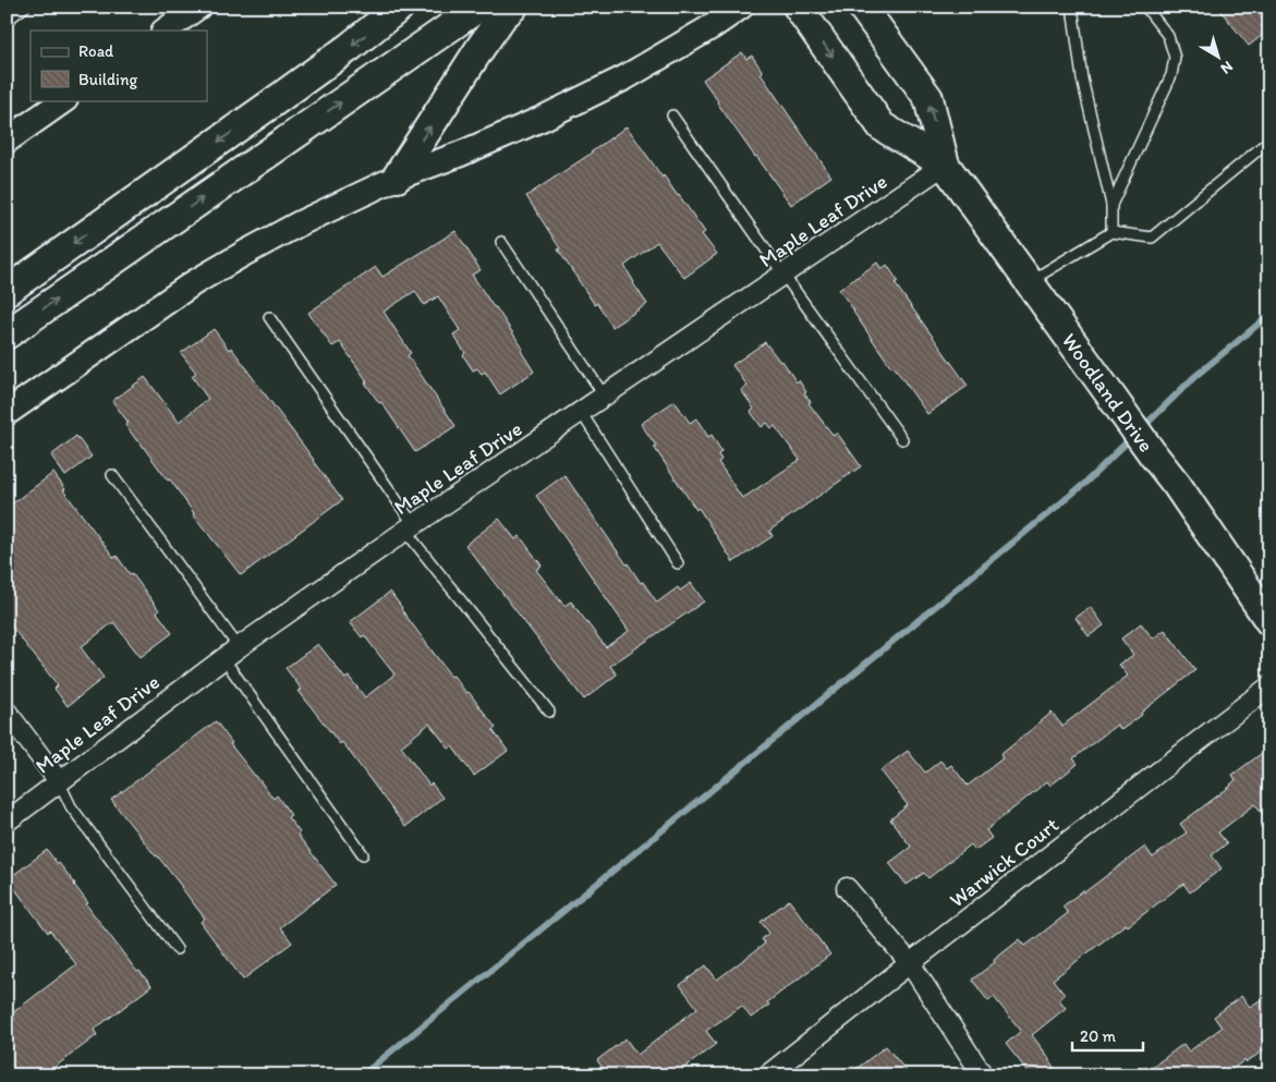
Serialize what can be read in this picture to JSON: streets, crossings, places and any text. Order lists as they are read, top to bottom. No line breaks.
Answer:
{"streets":{"main road":["Woodland Drive"],"street":["Maple Leaf Drive","Warwick Court"]},"crossings":[["Maple Leaf Drive","Woodland Drive"]],"legend":["Road","Building"],"scale_bar":"20 m","north":"bottom right"}
